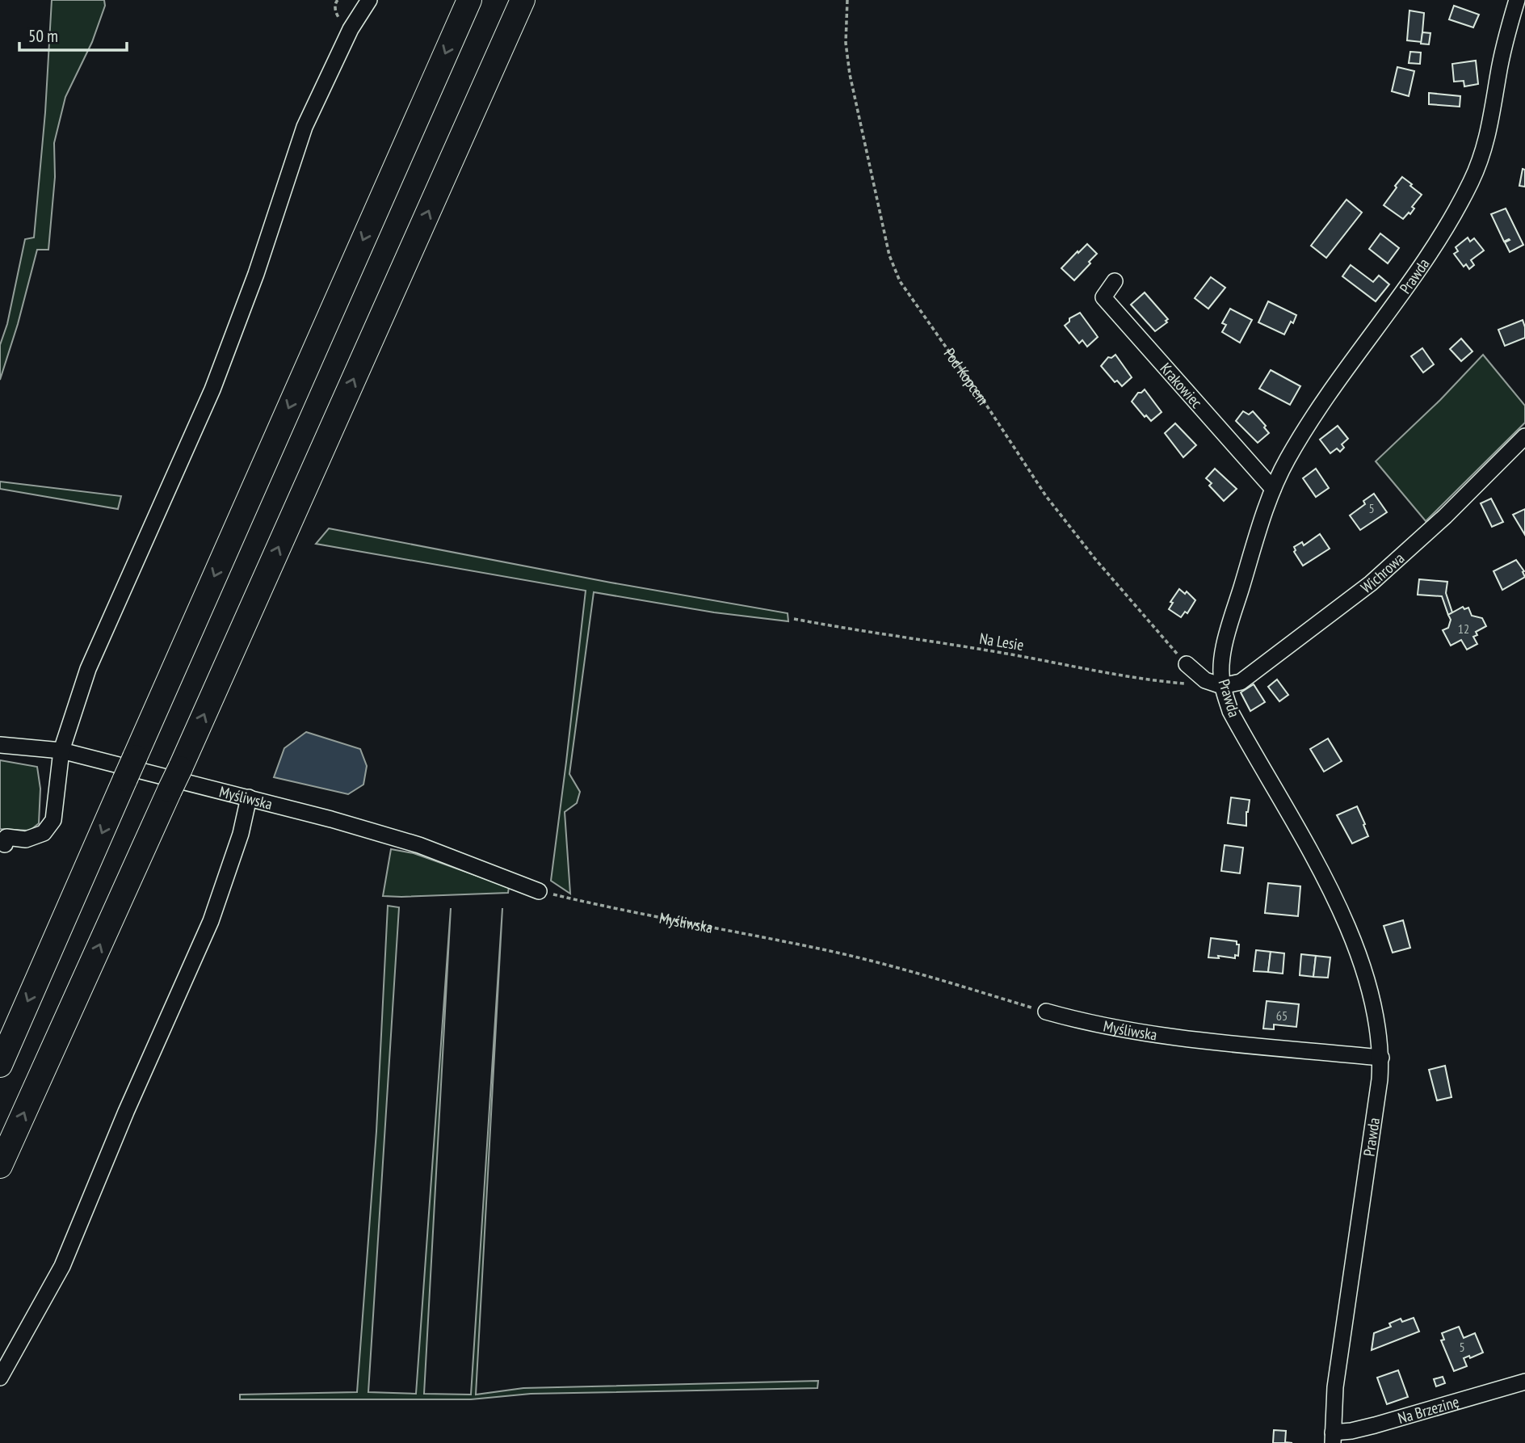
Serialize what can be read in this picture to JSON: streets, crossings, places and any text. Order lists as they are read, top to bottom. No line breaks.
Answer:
{"streets":{"street":["Prawda","Krakowiec","Wichrowa","Myśliwska","Na Brzezinę"],"path":["Pod Kopcem","Na Lesie"]},"crossings":[["Prawda","Krakowiec"],["Prawda","Wichrowa"],["Prawda","Myśliwska"],["Prawda","Na Brzezinę"]],"house_numbers":["5","12","65","5"],"scale_bar":"50 m"}
